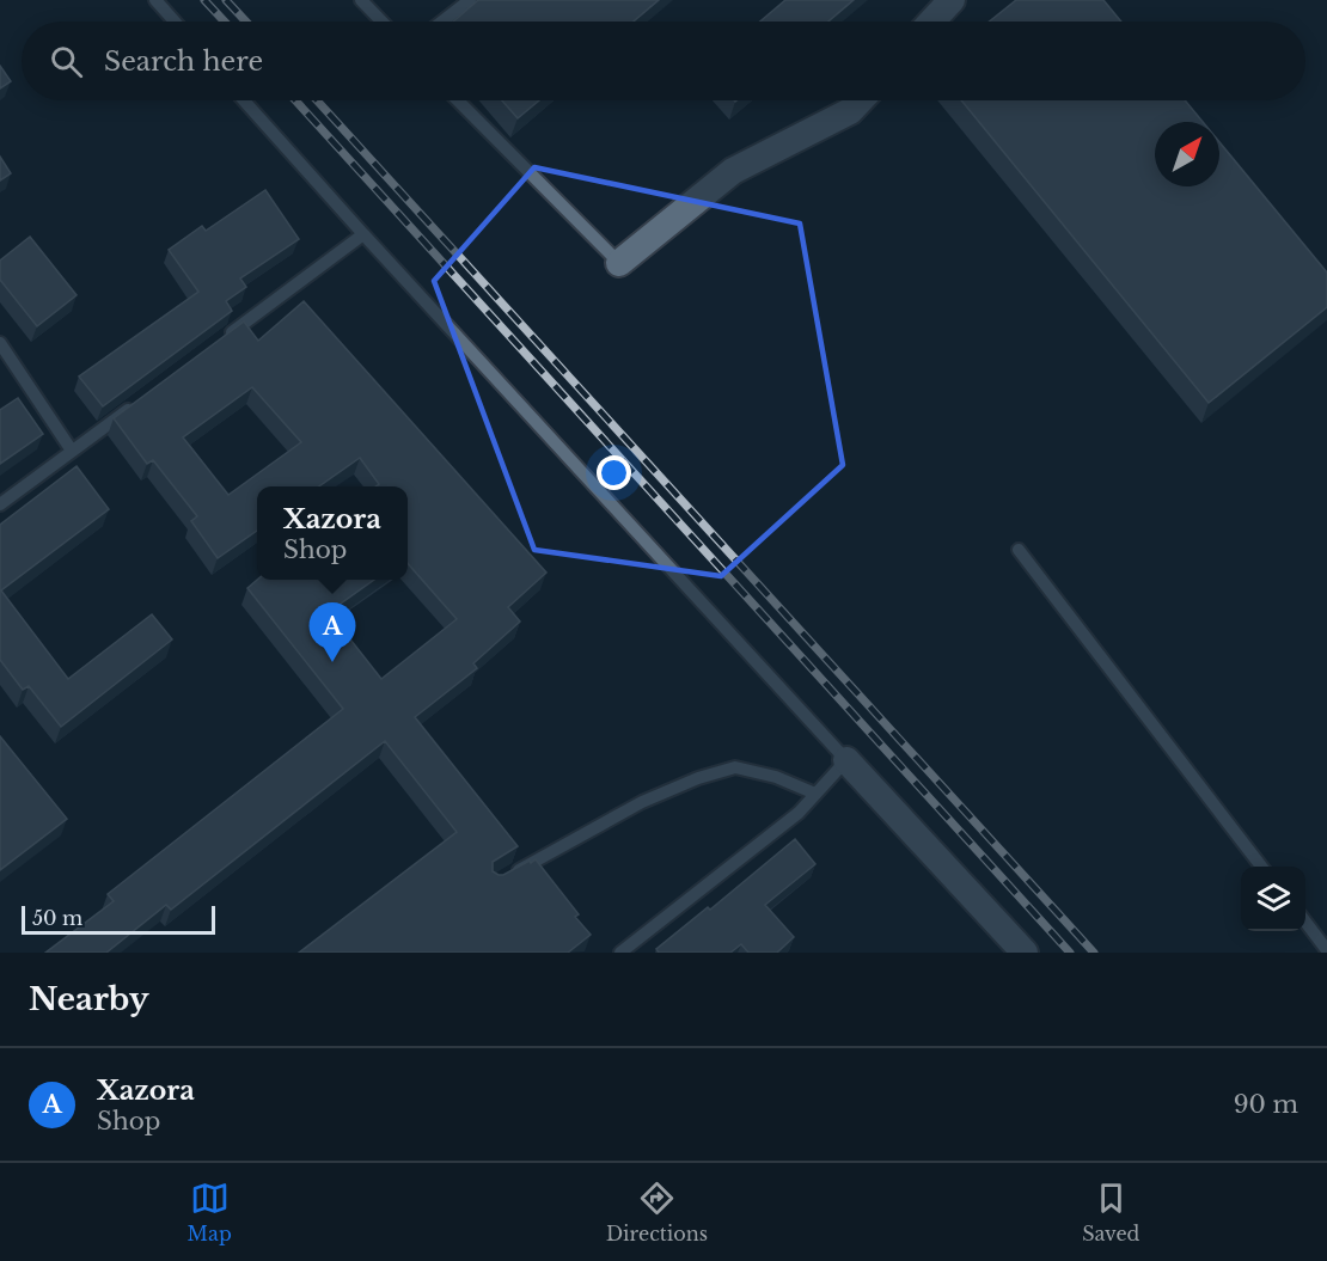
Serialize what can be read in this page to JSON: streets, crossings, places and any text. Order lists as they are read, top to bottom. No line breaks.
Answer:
{"scale_bar":"50 m","north":"top right","page":{"search":"Search here","popup":["Xazora","Shop"],"pins":"A","scale":"50 m","heading":"Nearby","list":[{"mark":"A","name":"Xazora","note":"Shop","value":"90 m"}],"nav":["Map","Directions","Saved"]}}
